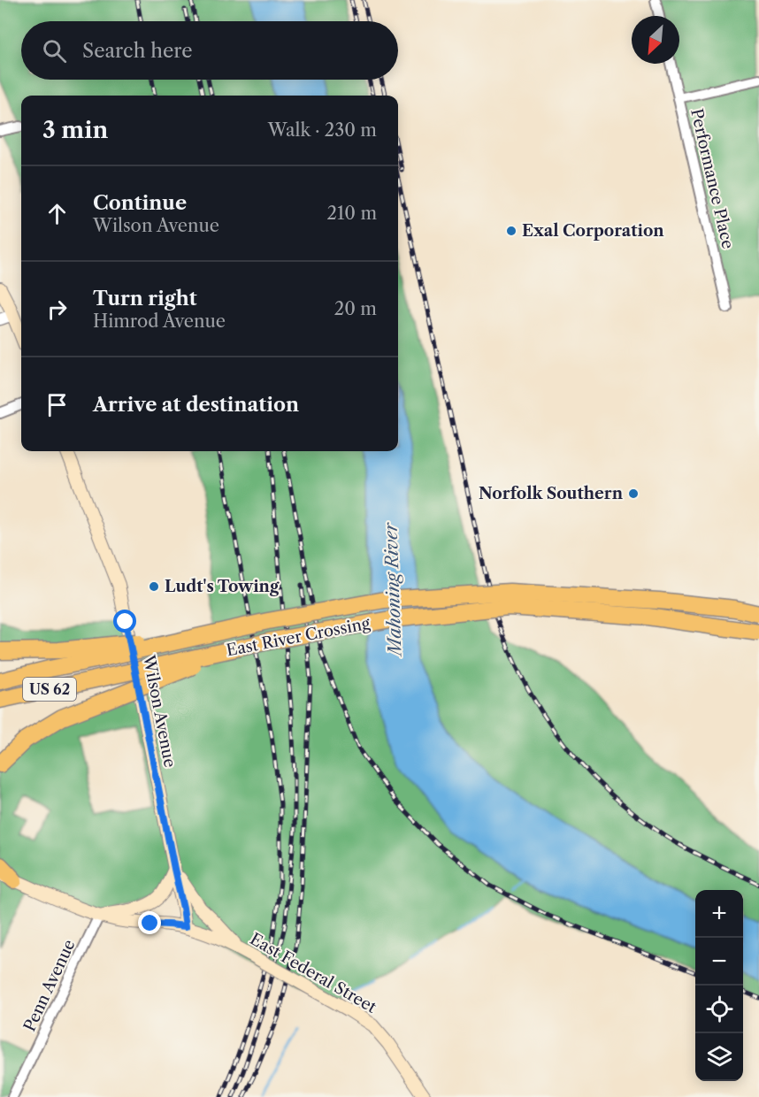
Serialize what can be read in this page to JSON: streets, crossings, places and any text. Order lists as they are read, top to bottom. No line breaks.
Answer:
{"streets":{"highway":["East River Crossing","US 62"],"main road":["Wilson Avenue","East Federal Street"],"street":["Performance Place","Penn Avenue"]},"crossings":[["East River Crossing","US 62"],["Wilson Avenue","East Federal Street"],["East Federal Street","Penn Avenue"]],"water":["Mahoning River"],"places":["Exal Corporation","Norfolk Southern","Ludt's Towing"],"north":"bottom left","page":{"search":"Search here","heading":["3 min","Walk · 230 m"],"list":[["Continue","Wilson Avenue","210 m"],["Turn right","Himrod Avenue","20 m"],"Arrive at destination"],"map_buttons":["+","−"]}}
